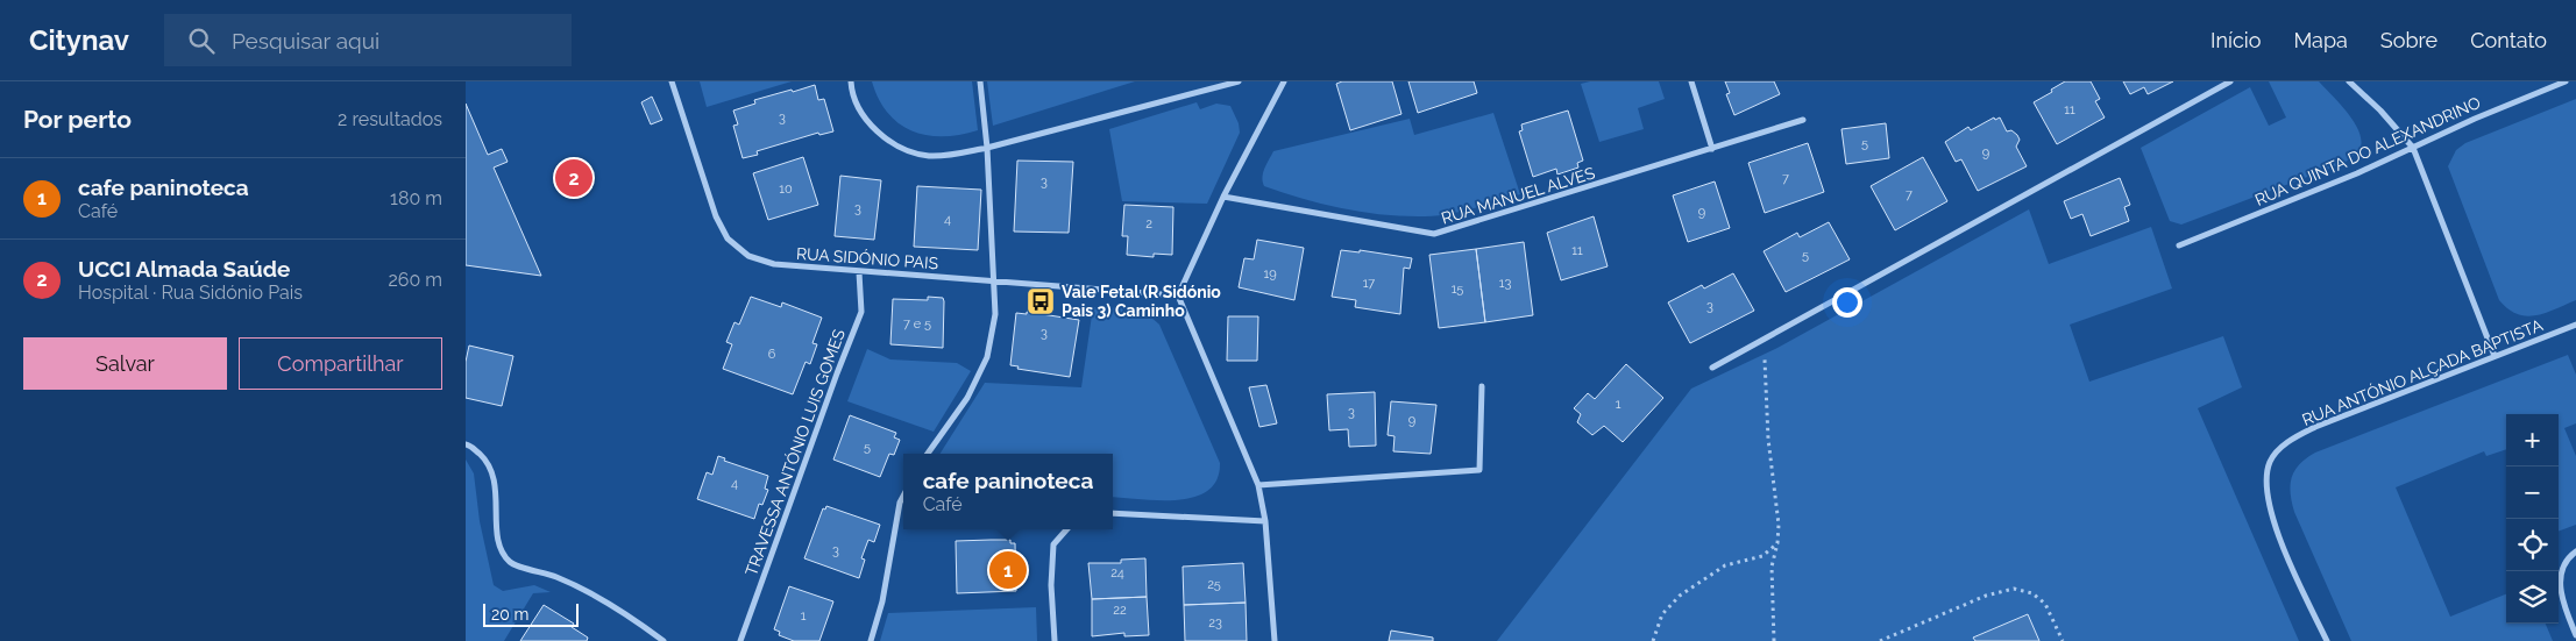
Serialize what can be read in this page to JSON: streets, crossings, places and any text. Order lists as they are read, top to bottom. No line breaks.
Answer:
{"streets":{"street":["RUA QUINTA DO ALEXANDRINO","RUA MANUEL ALVES","RUA SIDÓNIO PAIS","RUA ANTÓNIO ALÇADA BAPTISTA","TRAVESSA ANTÓNIO LUIS GOMES"]},"crossings":[["RUA SIDÓNIO PAIS","TRAVESSA ANTÓNIO LUIS GOMES"]],"places":{"bus stop":["Vale Fetal (R Sidónio Pais 3) Caminho"]},"house_numbers":["11","3","5","9","7","3","10","7","3","9","4","2","11","5","19","17","13","15","3","7 e 5","3","6","1","3","9","5","4","3","24","25","22","1","23"],"scale_bar":"20 m","page":{"header":"Citynav","search":"Pesquisar aqui","nav":["Início","Mapa","Sobre","Contato"],"heading":["Por perto","2 resultados"],"list":[{"mark":"1","name":"cafe paninoteca","note":"Café","value":"180 m"},{"mark":"2","name":"UCCI Almada Saúde","note":"Hospital · Rua Sidónio Pais","value":"260 m"}],"pins":["2","1"],"buttons":["Salvar","Compartilhar"],"map_buttons":["+","−"],"popup":["cafe paninoteca","Café"],"scale":"20 m"}}
